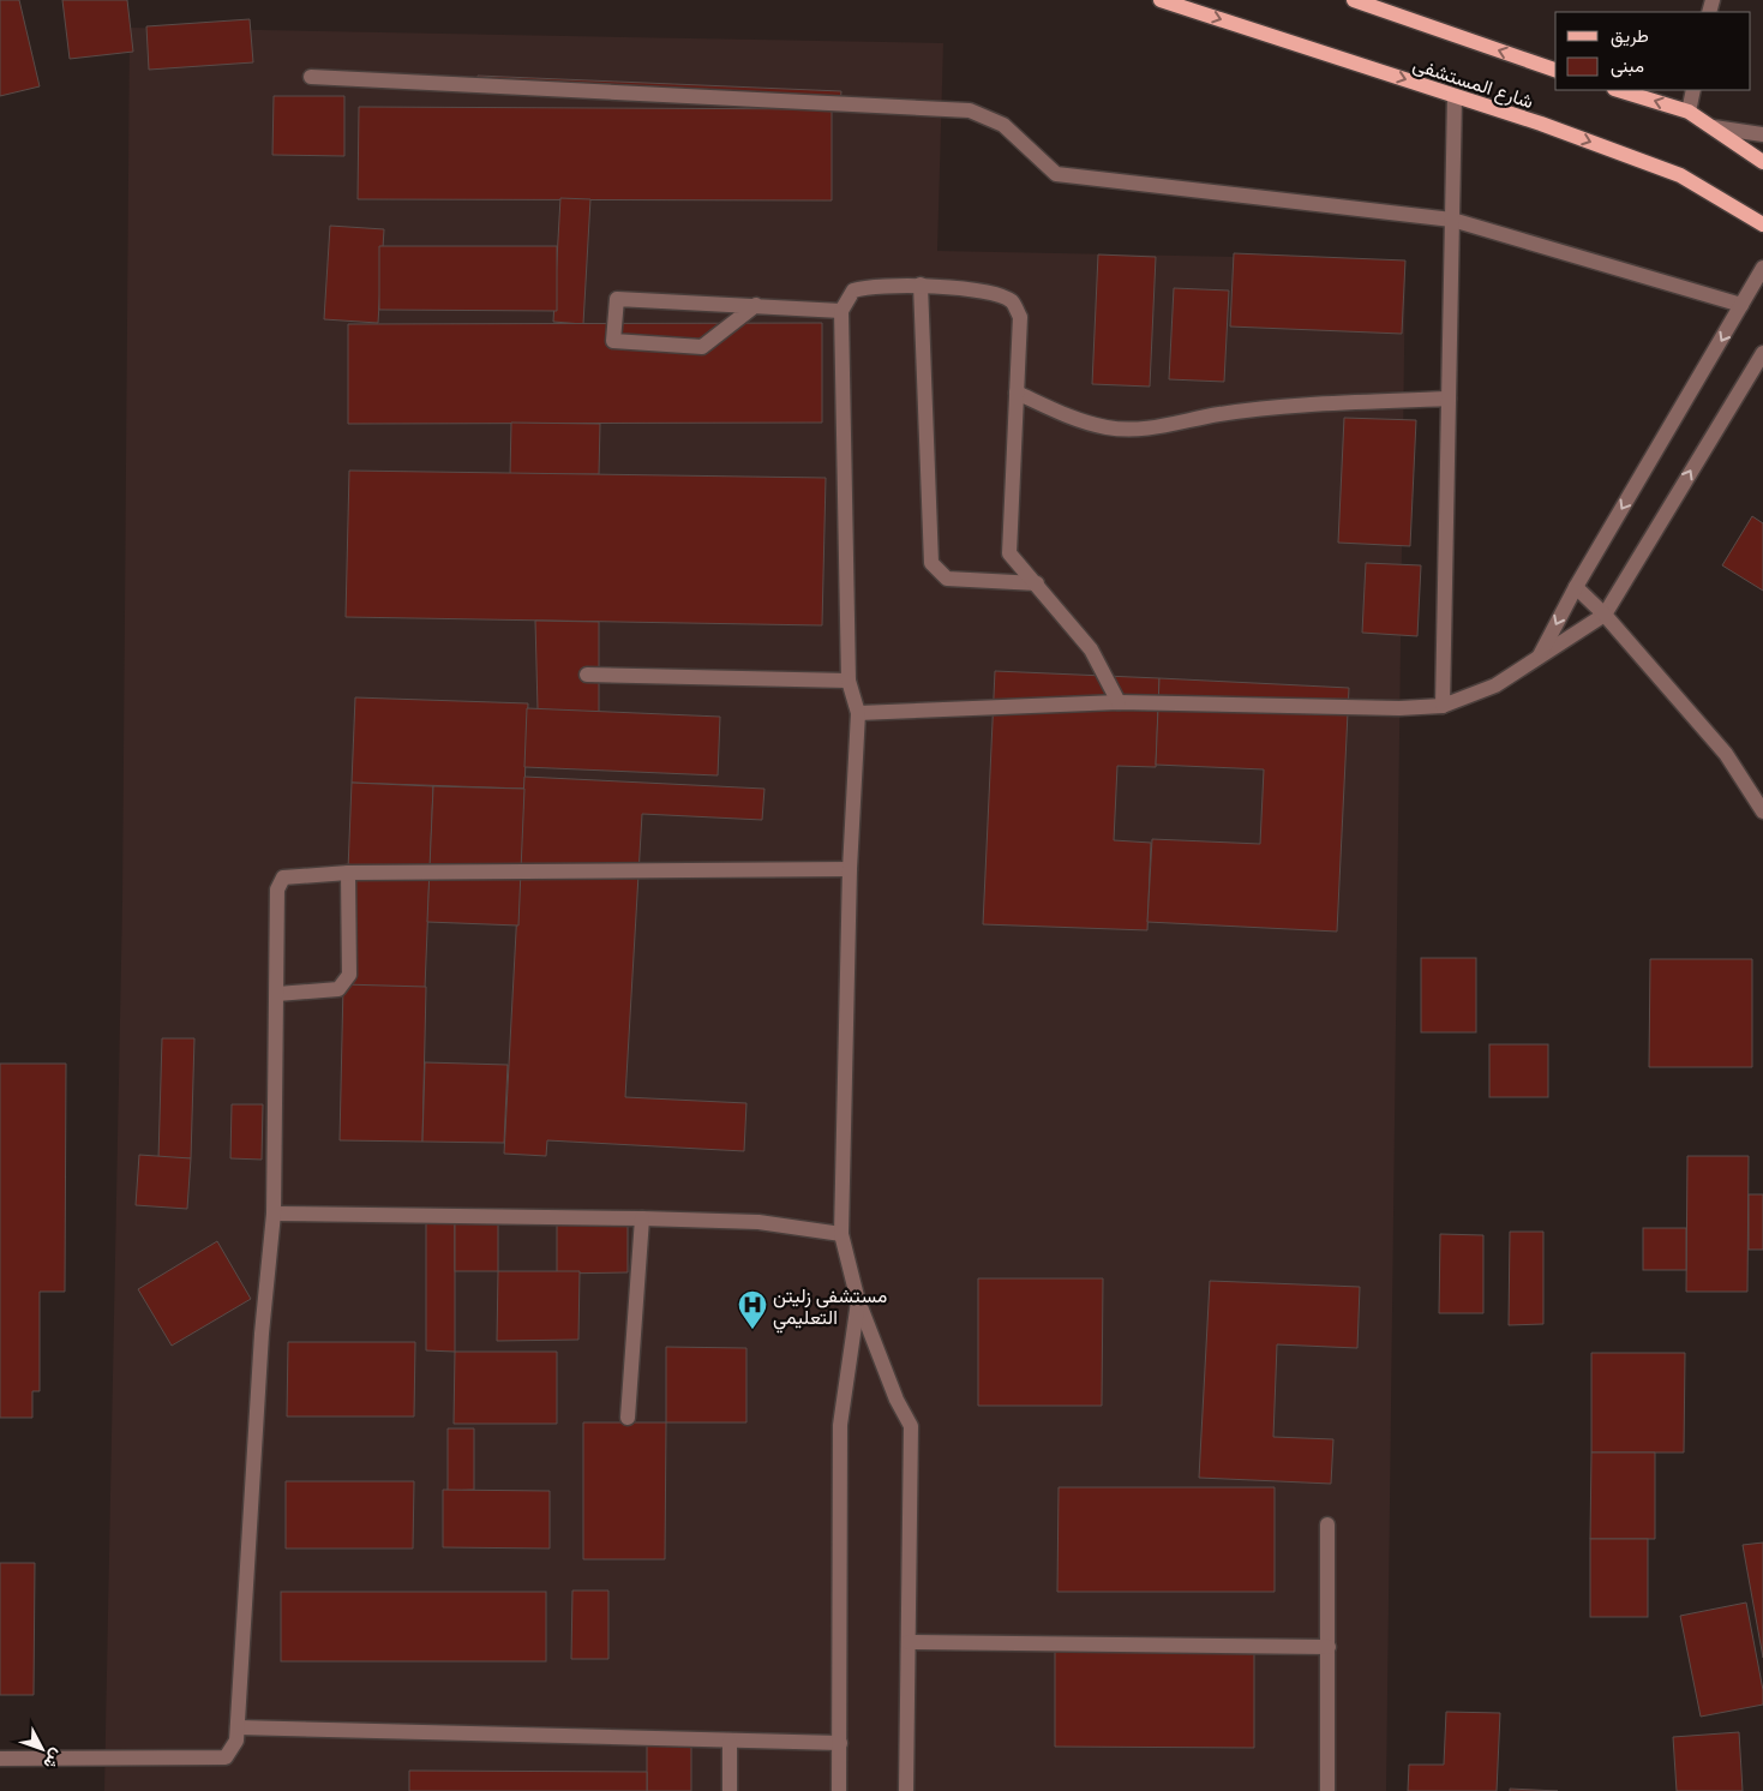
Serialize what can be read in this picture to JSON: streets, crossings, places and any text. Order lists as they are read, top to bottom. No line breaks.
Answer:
{"streets":{"main road":["شارع المستشفى"]},"places":{"hospital":["مستشفى زليتن التعليمي"]},"legend":["طريق","مبنى"],"north":"bottom right"}
